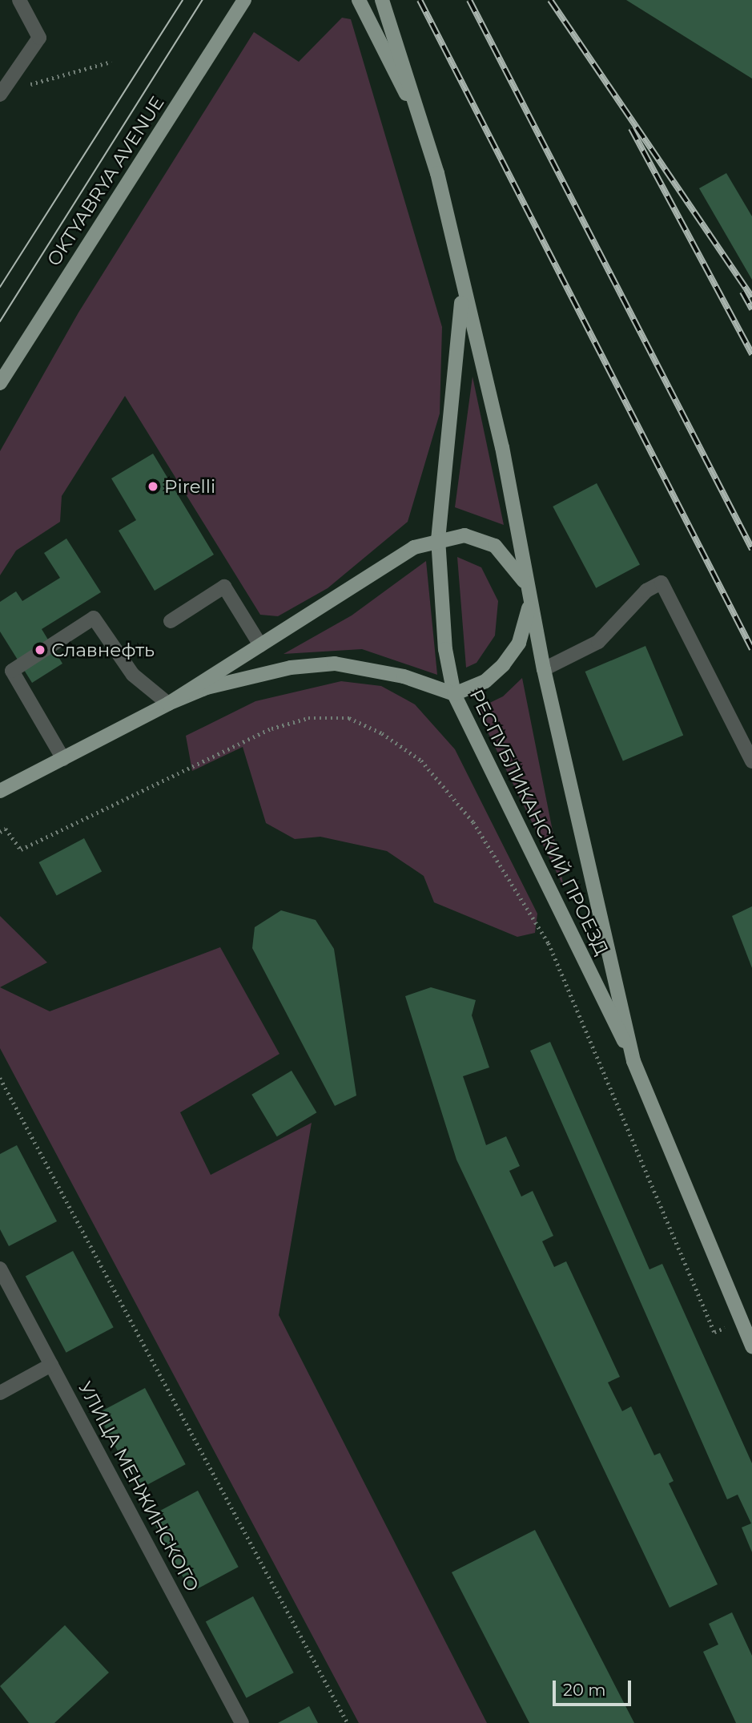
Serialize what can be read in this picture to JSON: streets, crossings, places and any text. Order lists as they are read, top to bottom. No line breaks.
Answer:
{"streets":{"main road":["OKTYABRYA AVENUE","РЕСПУБЛИКАНСКИЙ ПРОЕЗД"],"street":["УЛИЦА МЕНЖИНСКОГО"]},"places":["Pirelli","Славнефть"],"scale_bar":"20 m"}
